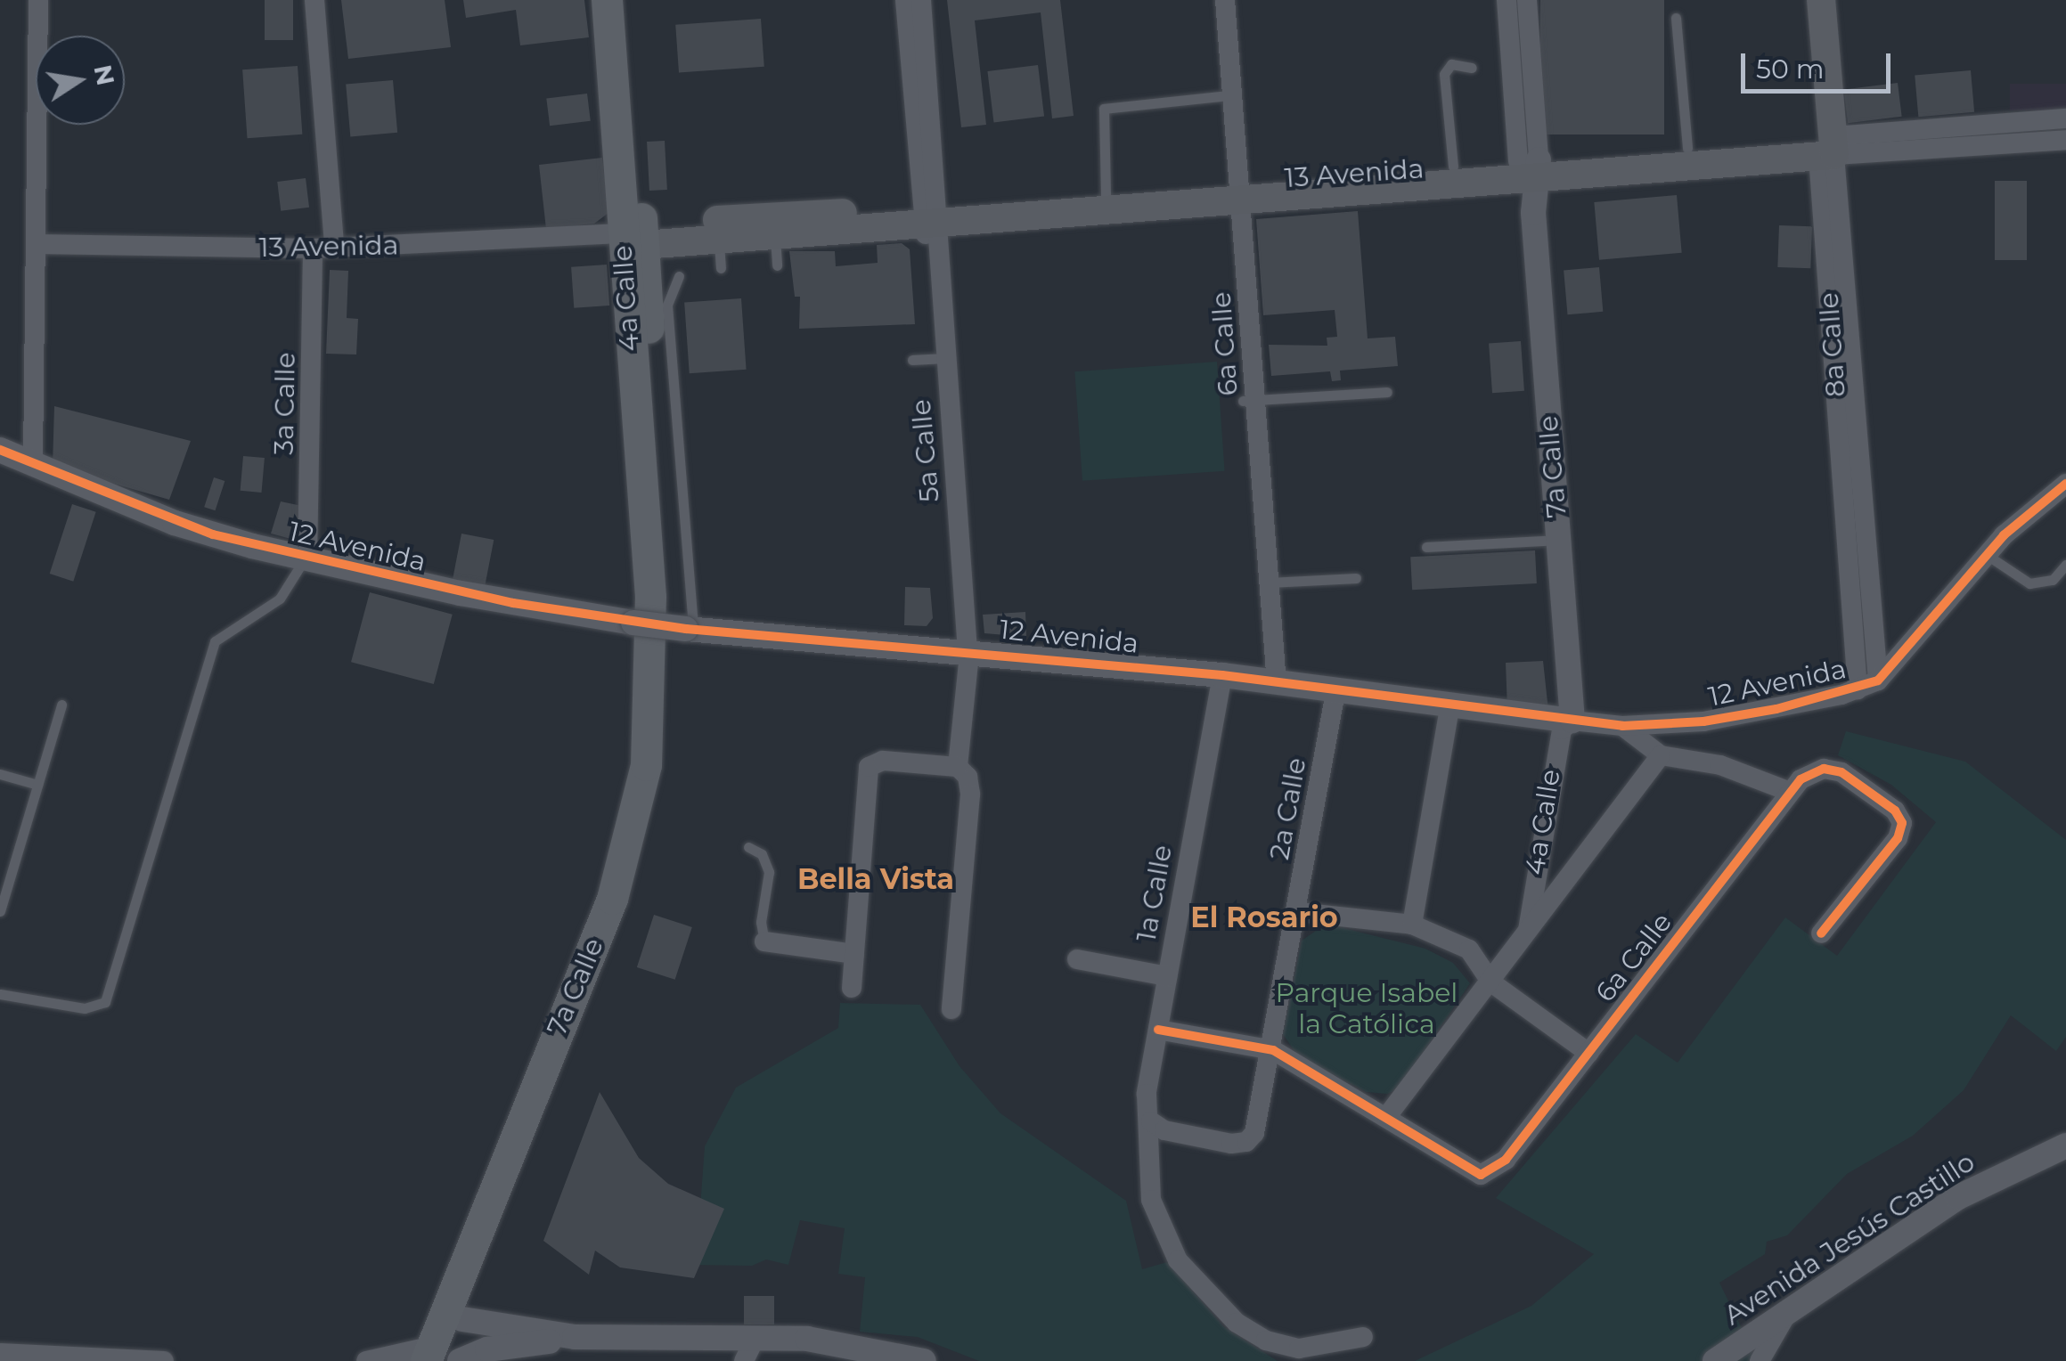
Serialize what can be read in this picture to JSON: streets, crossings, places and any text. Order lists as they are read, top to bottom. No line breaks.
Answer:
{"streets":{"main road":["13 Avenida","4a Calle","8a Calle","7a Calle"],"street":["6a Calle","3a Calle","5a Calle","12 Avenida","2a Calle","1a Calle","Avenida Jesús Castillo"]},"crossings":[["13 Avenida","4a Calle"],["13 Avenida","6a Calle"],["13 Avenida","8a Calle"],["13 Avenida","3a Calle"],["13 Avenida","5a Calle"],["13 Avenida","7a Calle"],["4a Calle","7a Calle"],["4a Calle","12 Avenida"],["6a Calle","12 Avenida"],["8a Calle","12 Avenida"],["3a Calle","12 Avenida"],["5a Calle","12 Avenida"],["7a Calle","12 Avenida"],["12 Avenida","2a Calle"],["12 Avenida","1a Calle"],["2a Calle","1a Calle"]],"districts":["Bella Vista","El Rosario"],"parks":["Parque Isabel la Católica"],"scale_bar":"50 m","north":"right"}
